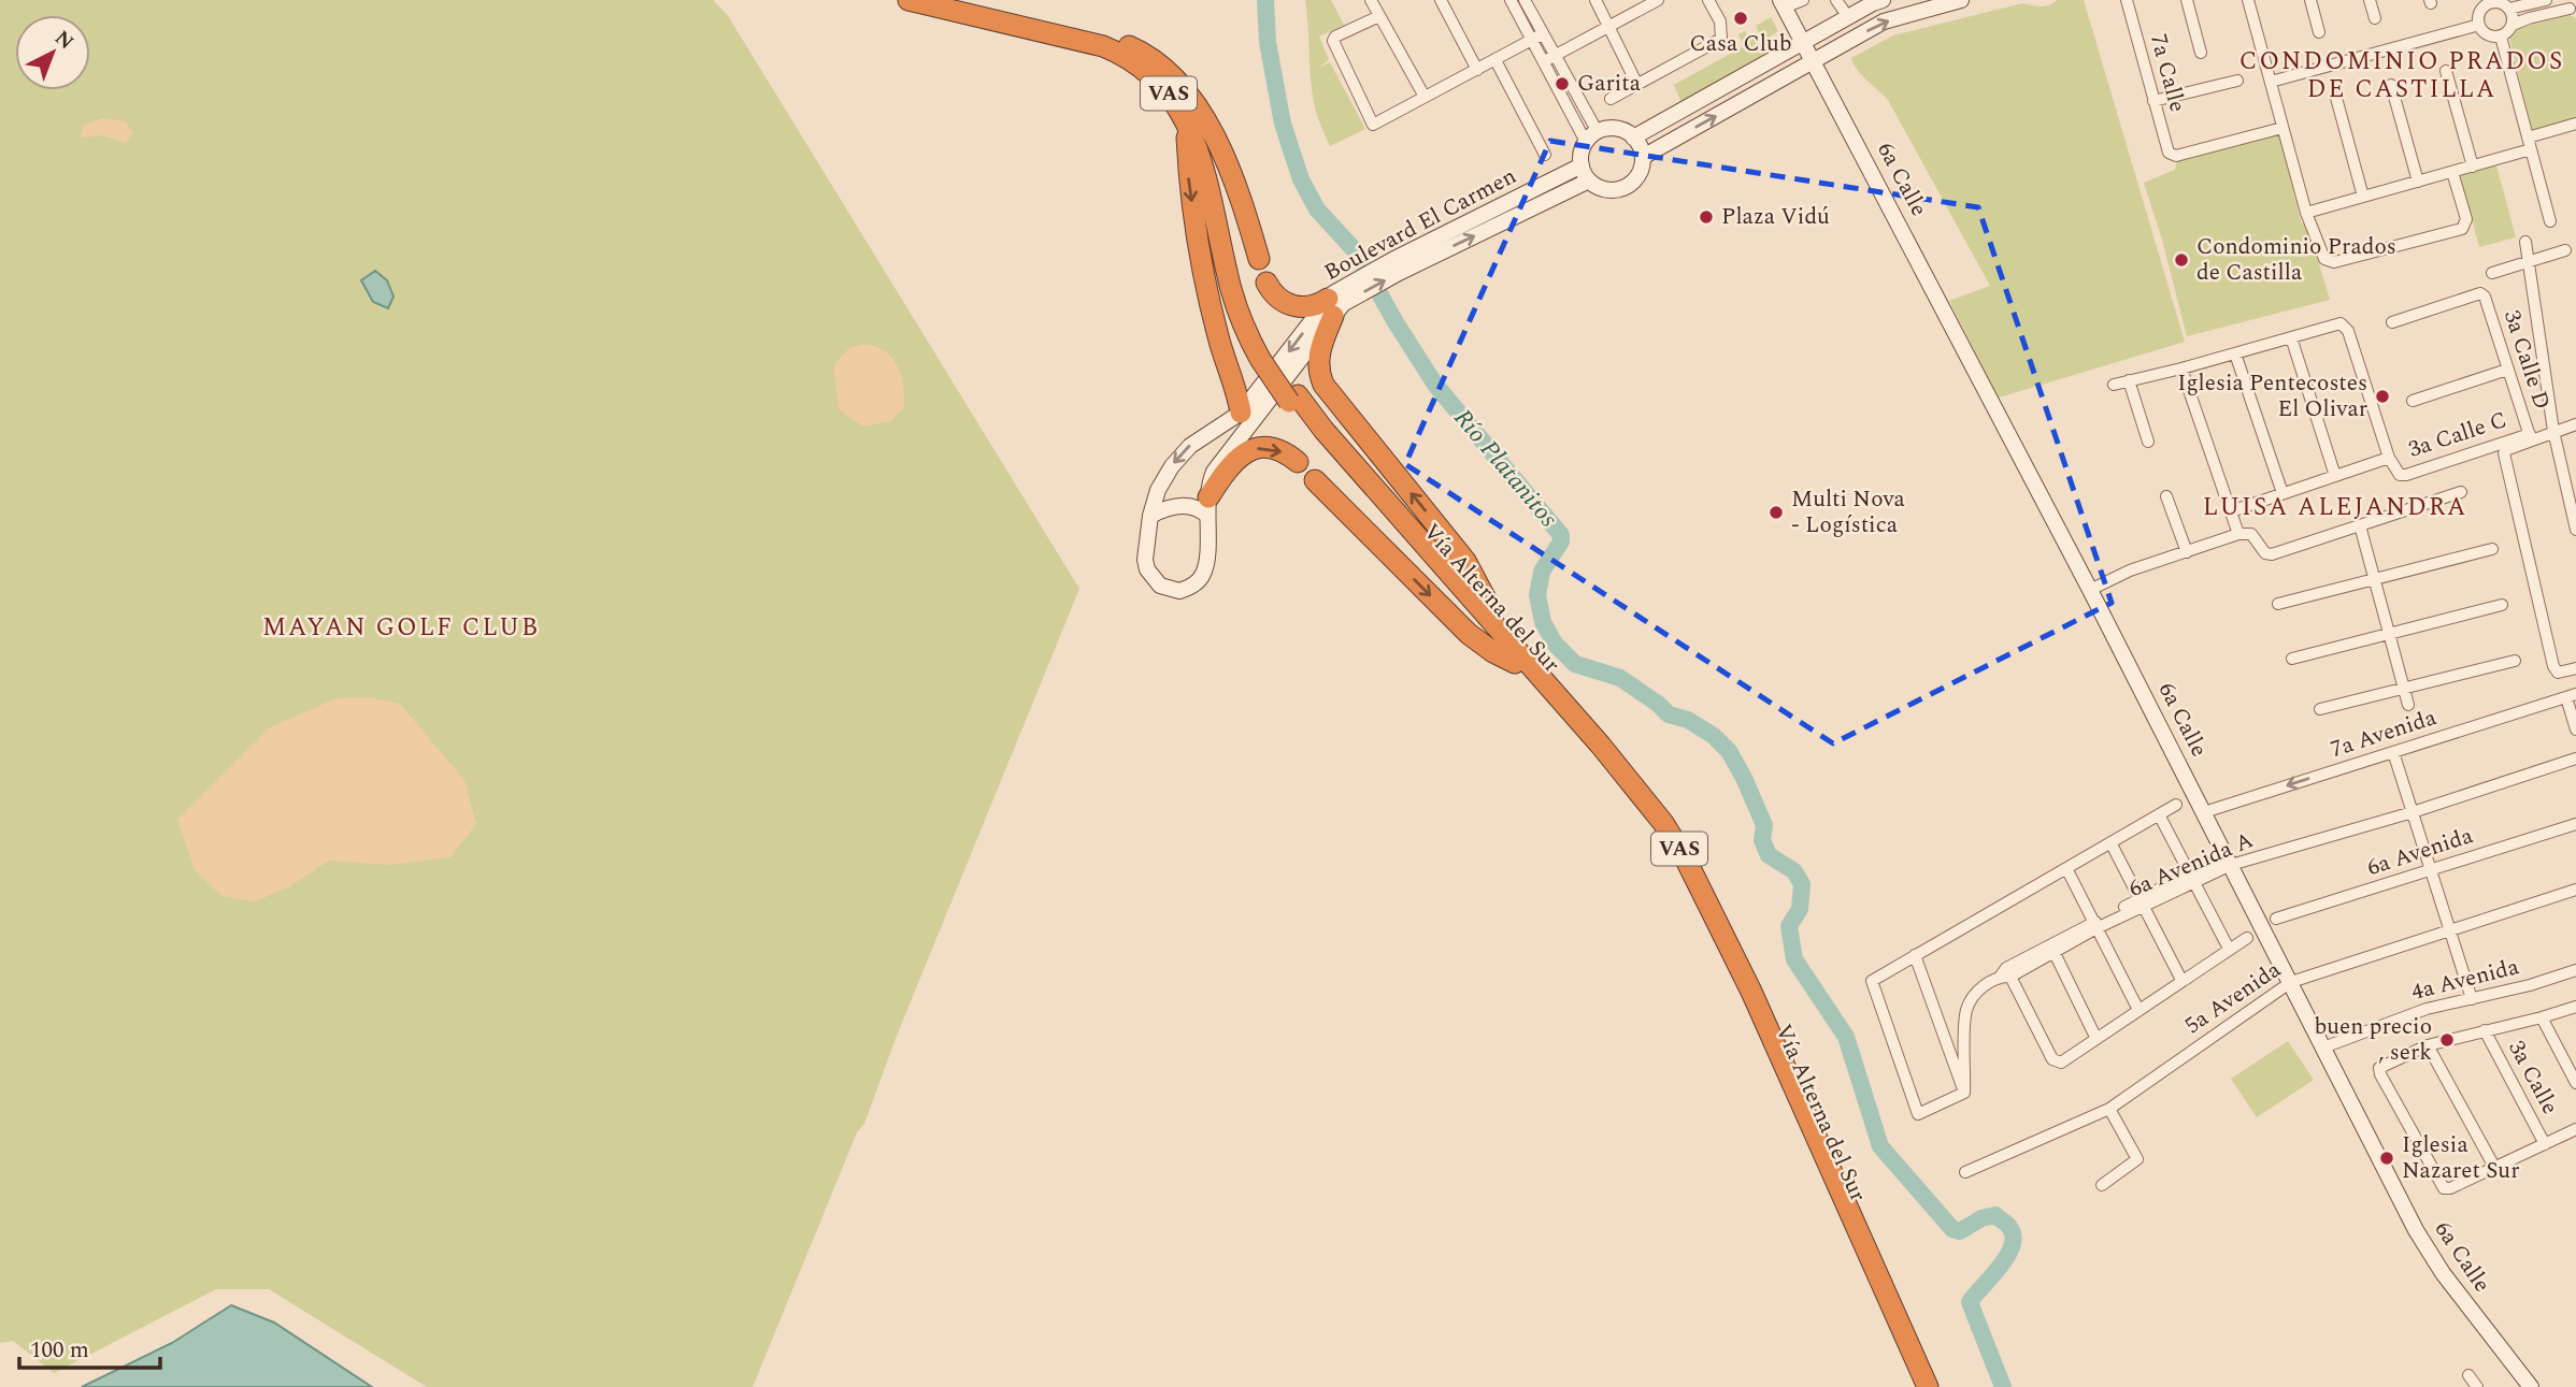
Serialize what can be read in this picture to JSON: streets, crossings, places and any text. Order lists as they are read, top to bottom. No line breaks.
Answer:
{"streets":{"highway":["VAS","Vía Alterna del Sur"],"main road":["6a Calle","Boulevard El Carmen"],"street":["7a Calle","3a Calle D","3a Calle C","7a Avenida","6a Avenida","6a Avenida A","4a Avenida","5a Avenida","3a Calle"]},"crossings":[["6a Calle","7a Avenida"],["6a Calle","6a Avenida A"],["6a Calle","4a Avenida"],["6a Calle","5a Avenida"],["3a Calle D","3a Calle C"]],"one_way":["7a Avenida"],"districts":["CONDOMINIO PRADOS DE CASTILLA","LUISA ALEJANDRA","MAYAN GOLF CLUB"],"water":["Río Platanitos"],"places":["Casa Club","Garita","Plaza Vidú","Condominio Prados de Castilla","Iglesia Pentecostes El Olivar","Multi Nova - Logística","buen precio , serk","Iglesia Nazaret Sur"],"scale_bar":"100 m","north":"top right"}
